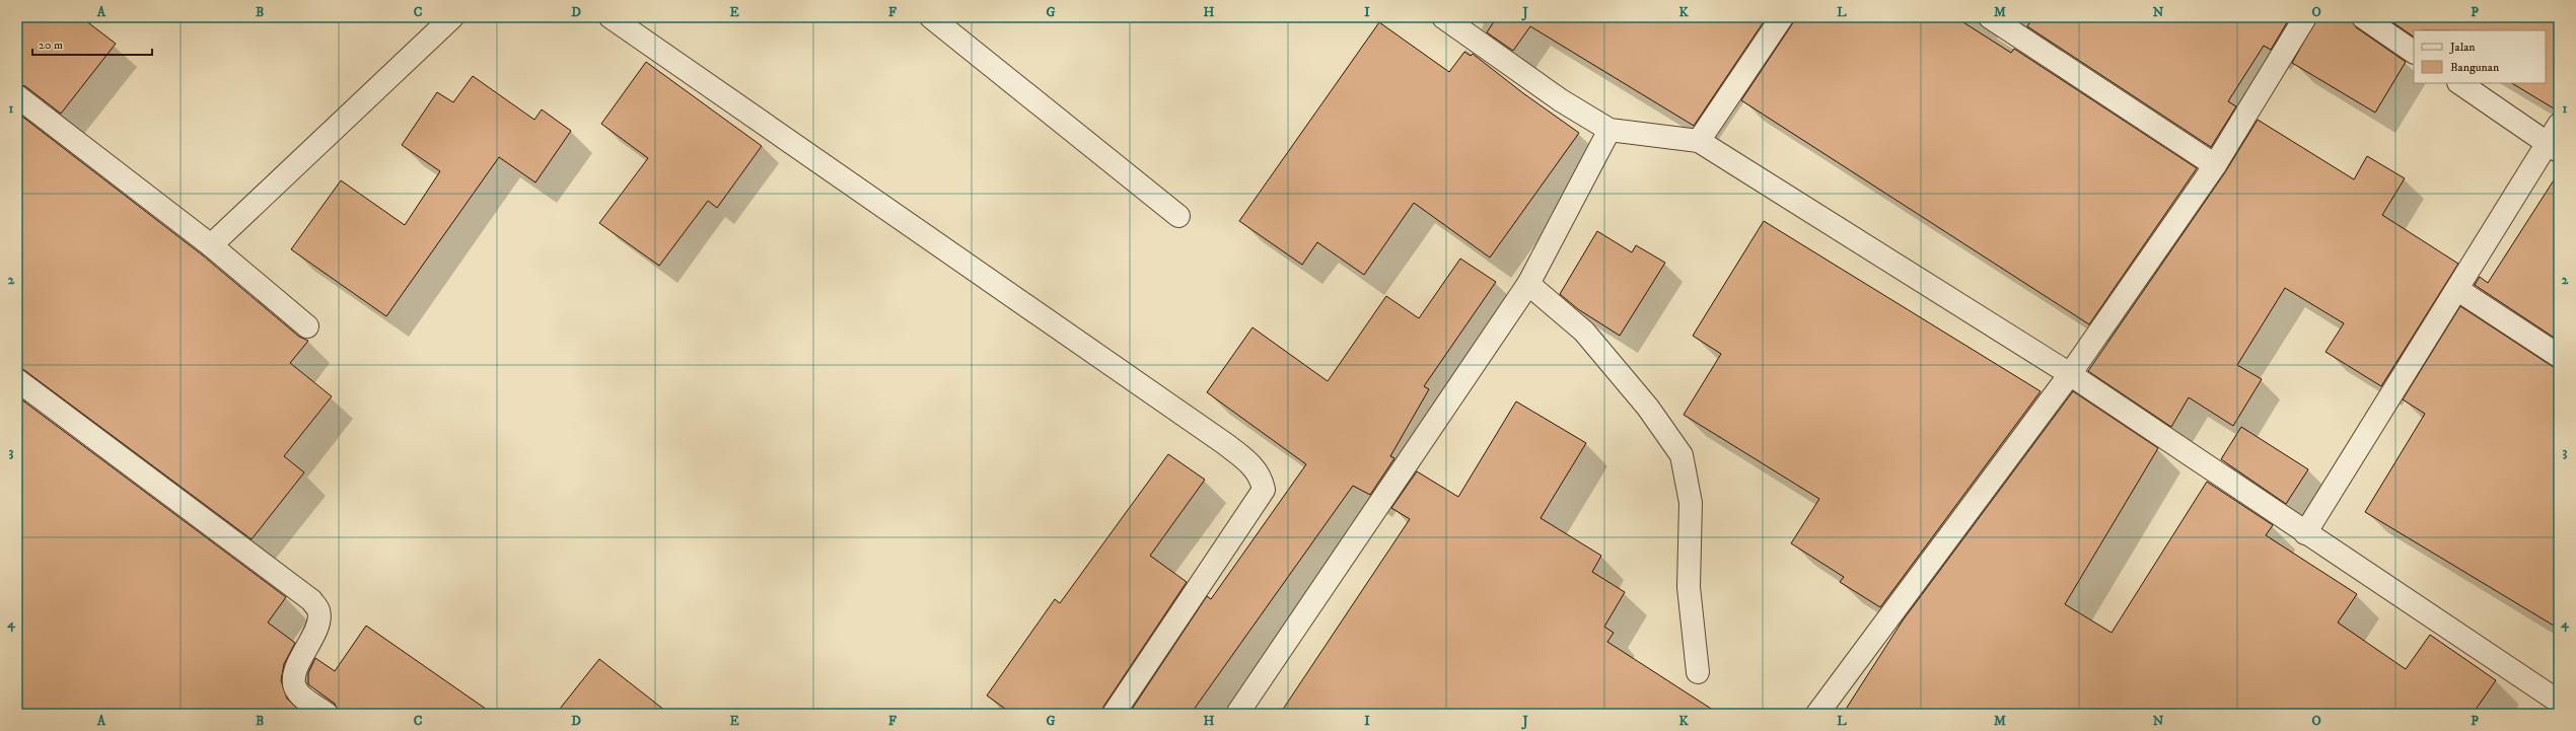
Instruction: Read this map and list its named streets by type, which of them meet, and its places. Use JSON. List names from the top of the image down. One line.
{"legend":["Jalan","Bangunan"],"scale_bar":"20 m","grid":{"columns":["A","B","C","D","E","F","G","H","I","J","K","L","M","N","O","P"],"rows":["1","2","3","4"]}}
